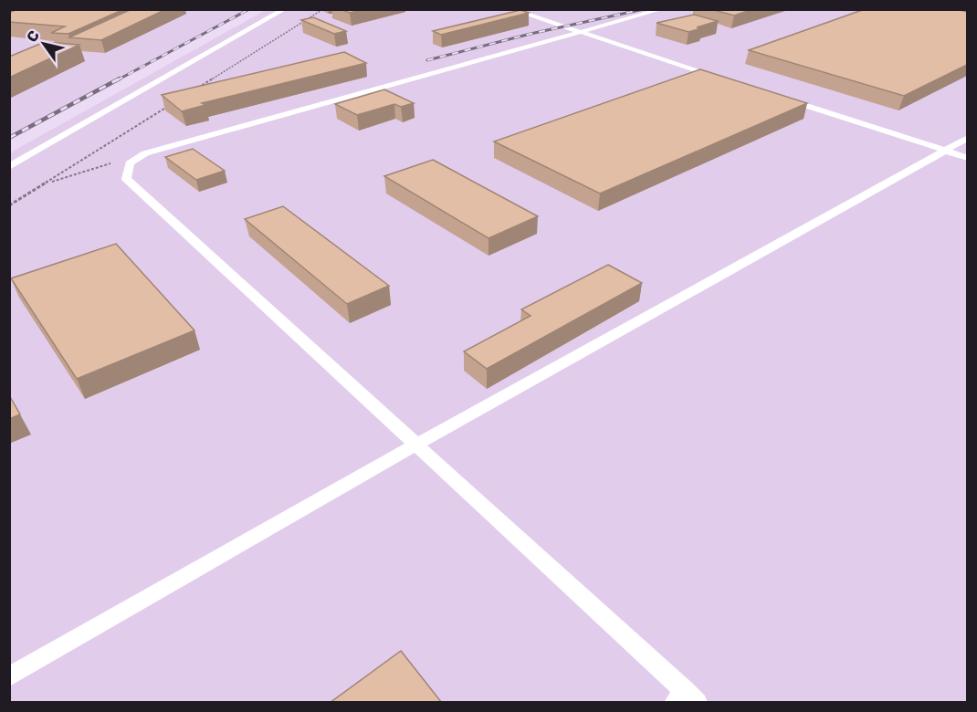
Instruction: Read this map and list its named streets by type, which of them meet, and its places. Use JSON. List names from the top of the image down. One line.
{"north":"top left"}
